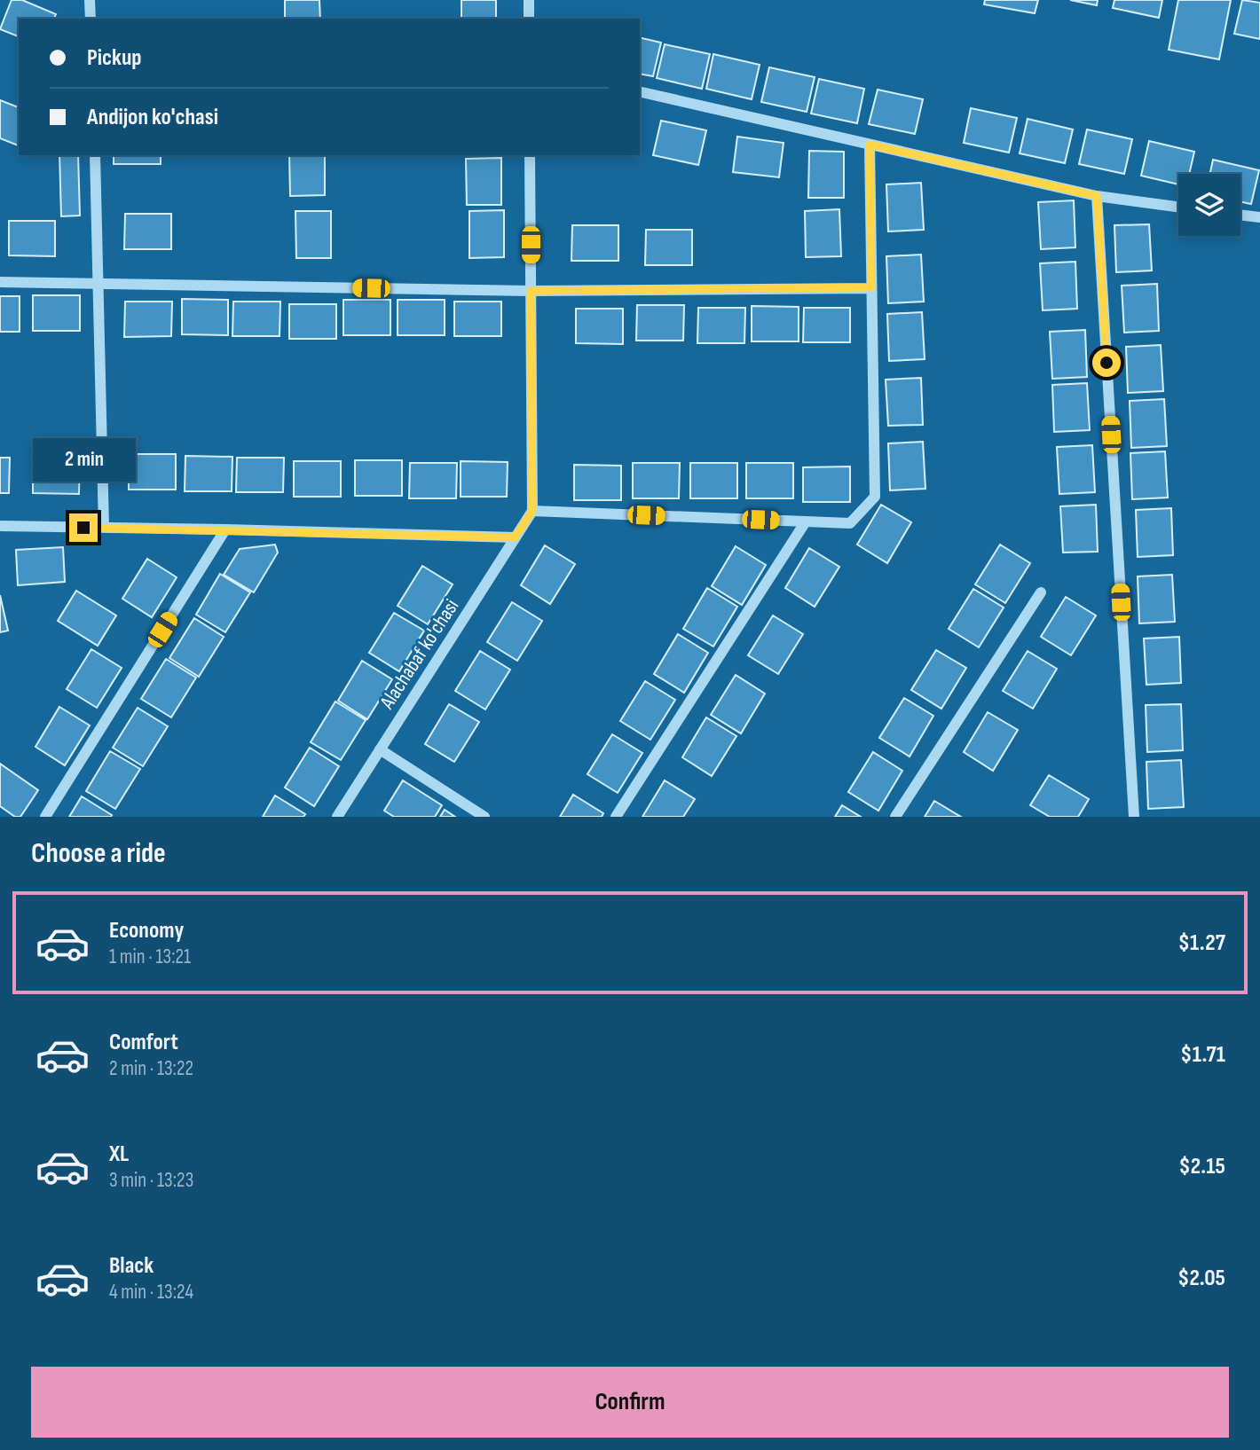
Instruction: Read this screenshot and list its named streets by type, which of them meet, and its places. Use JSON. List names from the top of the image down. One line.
{"streets":{"street":["Alachabaf ko'chasi"]},"page":{"banner":["Pickup","Andijon ko'chasi"],"bubble":"2 min","heading":"Choose a ride","list":[{"name":"Economy","note":"1 min · 13:21","value":"$1.27"},{"name":"Comfort","note":"2 min · 13:22","value":"$1.71"},{"name":"XL","note":"3 min · 13:23","value":"$2.15"},{"name":"Black","note":"4 min · 13:24","value":"$2.05"}],"buttons":"Confirm"}}
